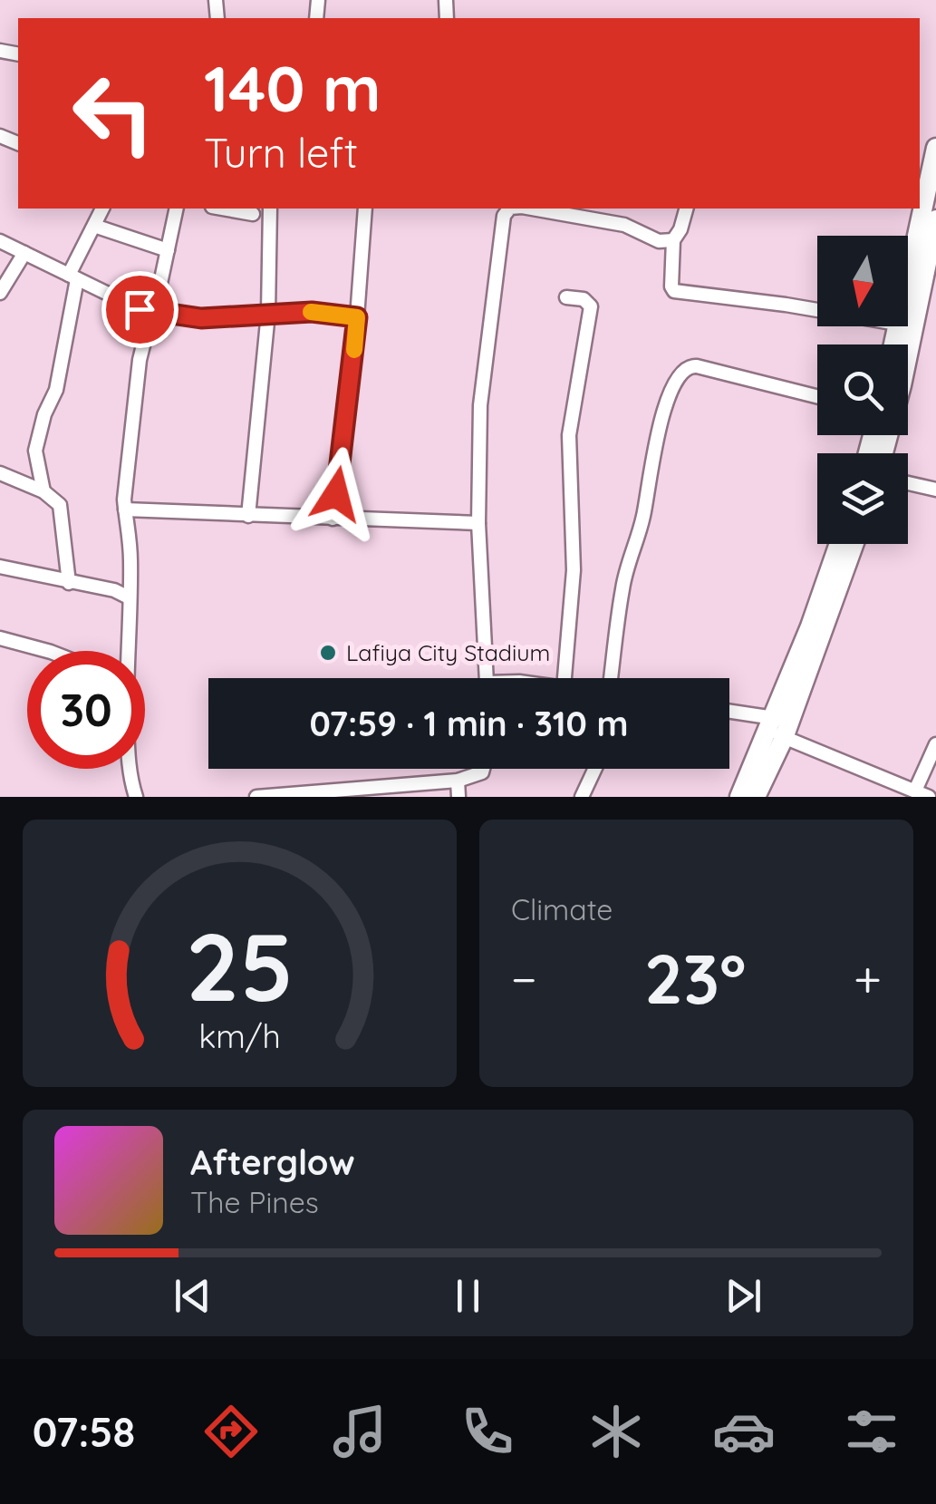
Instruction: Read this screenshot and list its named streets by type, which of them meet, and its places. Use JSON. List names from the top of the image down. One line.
{"places":["Lafiya City Stadium"],"north":"bottom","page":{"turn":["140 m","Turn left"],"limit":"30","trip":"07:59 · 1 min · 310 m","tile":"Climate","heat":["−","23°","+"],"song":["Afterglow","The Pines"],"tabs":"07:58","gauge":["25","km/h"]}}
